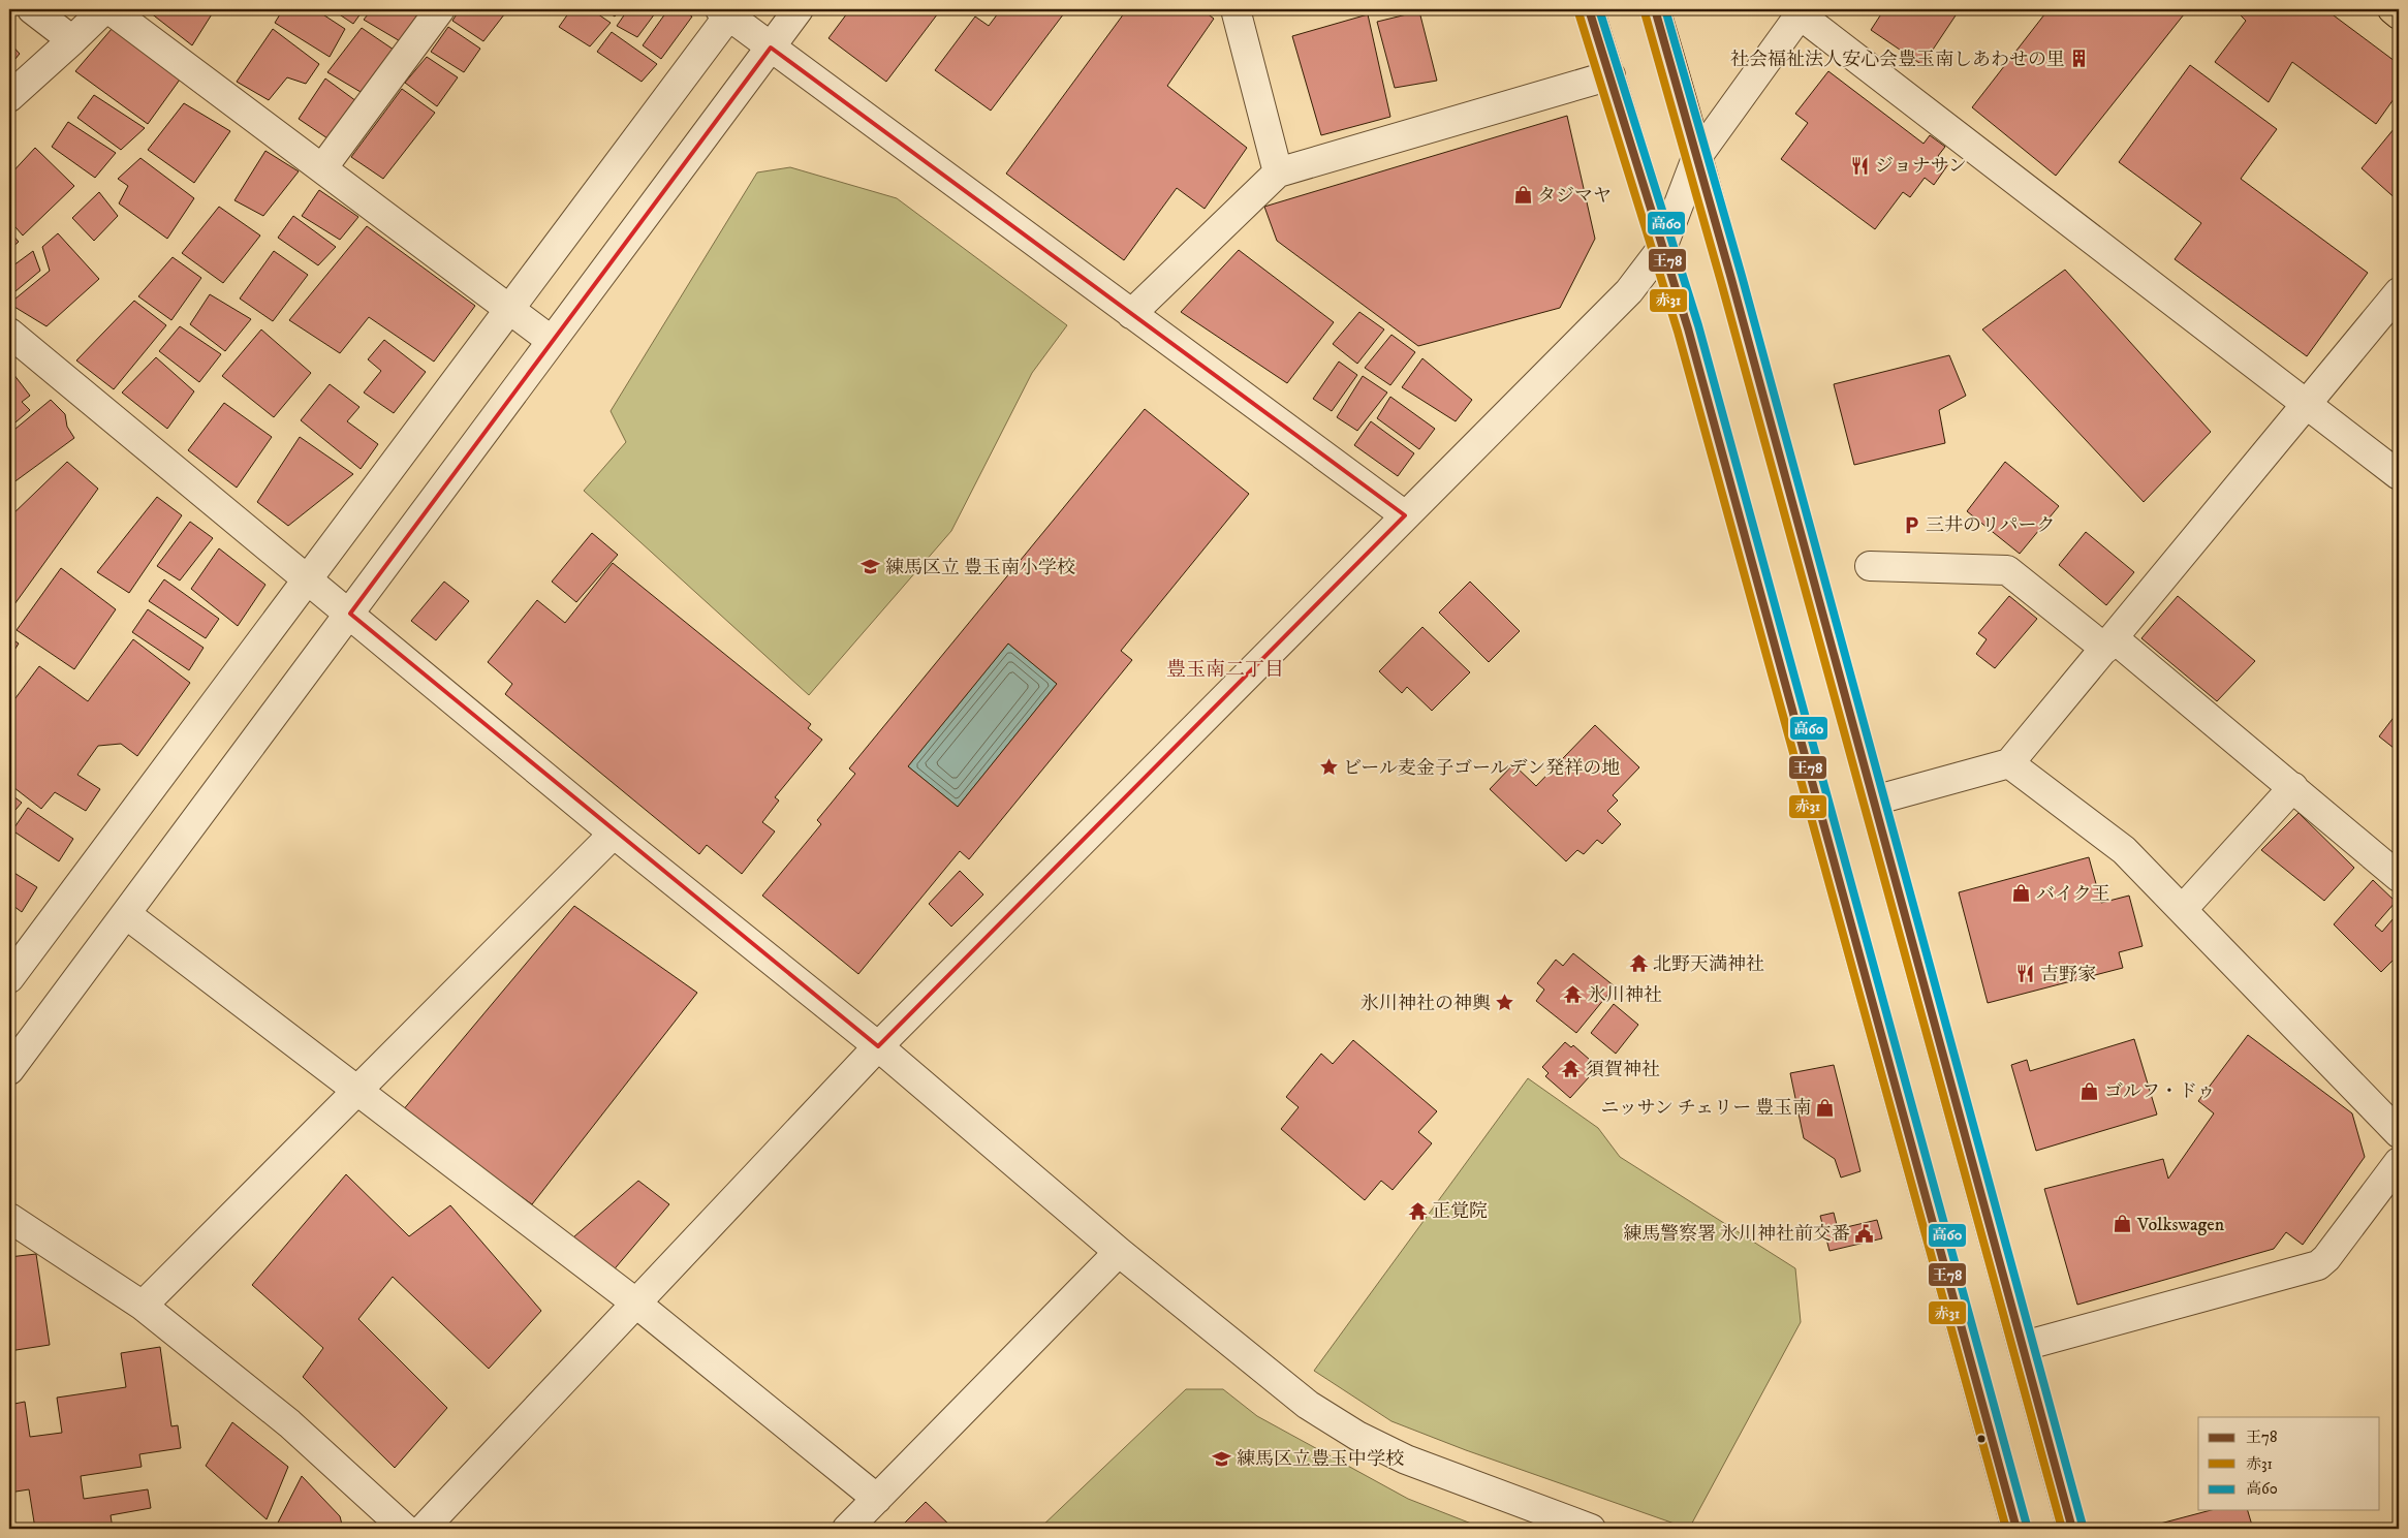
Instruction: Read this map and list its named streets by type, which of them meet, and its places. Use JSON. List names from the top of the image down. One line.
{"districts":["豊玉南二丁目"],"places":{"building":["社会福祉法人安心会豊玉南しあわせの里"],"restaurant":["ジョナサン","吉野家"],"shop":["タジマヤ","バイク王","ゴルフ・ドゥ","ニッサン チェリー 豊玉南","Volkswagen"],"parking":["三井のリパーク"],"school or university":["練馬区立 豊玉南小学校","練馬区立豊玉中学校"],"place":["ビール麦金子ゴールデン発祥の地","氷川神社の神輿"],"temple":["北野天満神社","氷川神社","須賀神社","正覚院"],"public building":["練馬警察署 氷川神社前交番"]},"lines":["transit line 王78","transit line 高60","transit line 赤31"],"legend":["王78","赤31","高60"]}
